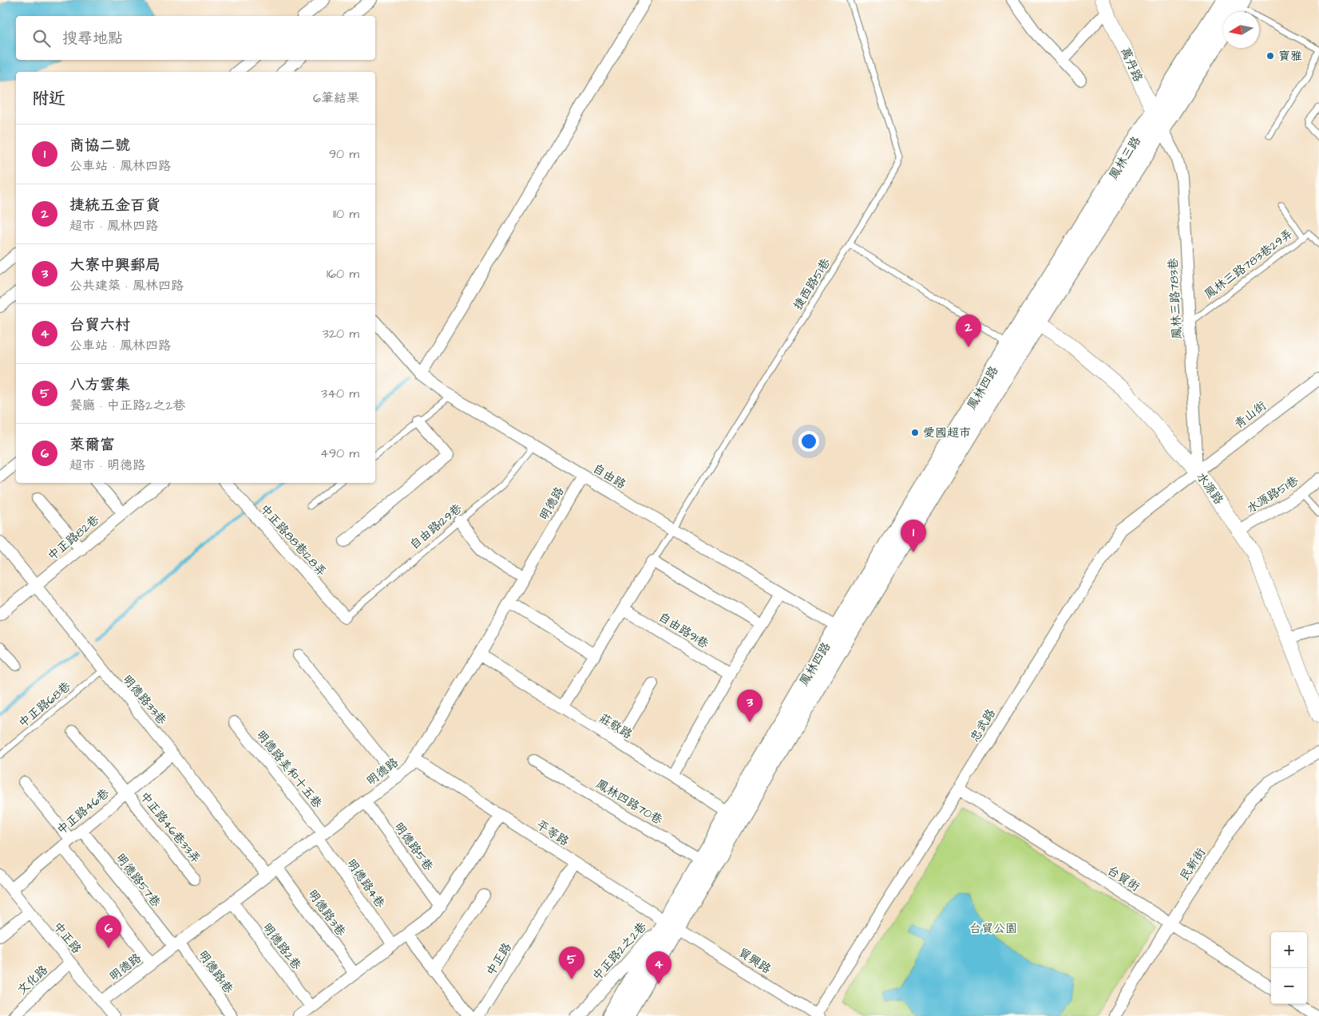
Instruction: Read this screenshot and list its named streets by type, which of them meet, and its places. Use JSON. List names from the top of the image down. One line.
{"streets":{"main road":["鳳林三路","鳳林四路"],"street":["萬丹路","鳳林三路783巷","青山街","自由路","水源路","水源路51巷","明德路","中正路82巷","中正路88巷128弄","自由路91巷","明德路33巷","忠武路","莊敬路","明德路美和十五巷","鳳林四路70巷","中正路46巷","中正路46巷33弄","平等路","明德路5巷","民新街","台貿街","明德路57巷","明德路4巷","明德路3巷","中正路","明德路2巷","中正路2之2巷","貿興路","明德路1巷","文化路"],"lane":["鳳林三路783巷29弄","捷西路51巷","自由路129巷","中正路68巷"]},"crossings":[["萬丹路","鳳林三路"],["萬丹路","鳳林三路783巷"],["鳳林三路","鳳林三路783巷"],["鳳林三路","鳳林四路"],["鳳林三路","水源路"],["鳳林三路783巷29弄","鳳林三路783巷"],["捷西路51巷","自由路"],["鳳林三路783巷","青山街"],["鳳林三路783巷","水源路"],["鳳林三路783巷","忠武路"],["鳳林四路","自由路"],["鳳林四路","水源路"],["鳳林四路","莊敬路"],["鳳林四路","鳳林四路70巷"],["鳳林四路","平等路"],["鳳林四路","中正路2之2巷"],["鳳林四路","貿興路"],["青山街","水源路"],["青山街","忠武路"],["自由路","明德路"],["自由路","自由路129巷"],["水源路","水源路51巷"],["水源路","忠武路"],["明德路","明德路33巷"],["明德路","莊敬路"],["明德路","明德路美和十五巷"],["明德路","平等路"],["明德路","明德路5巷"],["明德路","明德路57巷"],["明德路","明德路4巷"],["明德路","明德路3巷"],["明德路","中正路"],["明德路","明德路2巷"],["明德路","明德路1巷"],["自由路129巷","中正路88巷128弄"],["中正路82巷","明德路33巷"],["明德路33巷","中正路68巷"],["明德路33巷","中正路46巷"],["忠武路","台貿街"],["忠武路","貿興路"],["明德路美和十五巷","明德路4巷"],["中正路46巷","中正路46巷33弄"],["中正路46巷","明德路57巷"],["中正路46巷","中正路"],["平等路","中正路"],["平等路","中正路2之2巷"],["平等路","貿興路"],["民新街","台貿街"],["明德路57巷","明德路1巷"],["中正路","文化路"],["中正路2之2巷","貿興路"]],"parks":["台貿公園"],"places":["寶雅","愛國超市"],"north":"left","page":{"search":"搜尋地點","heading":["附近","6筆結果"],"list":[{"mark":"1","name":"商協二號","note":"公車站 · 鳳林四路","value":"90 m"},{"mark":"2","name":"捷統五金百貨","note":"超市 · 鳳林四路","value":"110 m"},{"mark":"3","name":"大寮中興郵局","note":"公共建築 · 鳳林四路","value":"160 m"},{"mark":"4","name":"台貿六村","note":"公車站 · 鳳林四路","value":"320 m"},{"mark":"5","name":"八方雲集","note":"餐廳 · 中正路2之2巷","value":"340 m"},{"mark":"6","name":"萊爾富","note":"超市 · 明德路","value":"490 m"}],"pins":["2","1","3","6","5","4"],"map_buttons":["+","−"]}}
